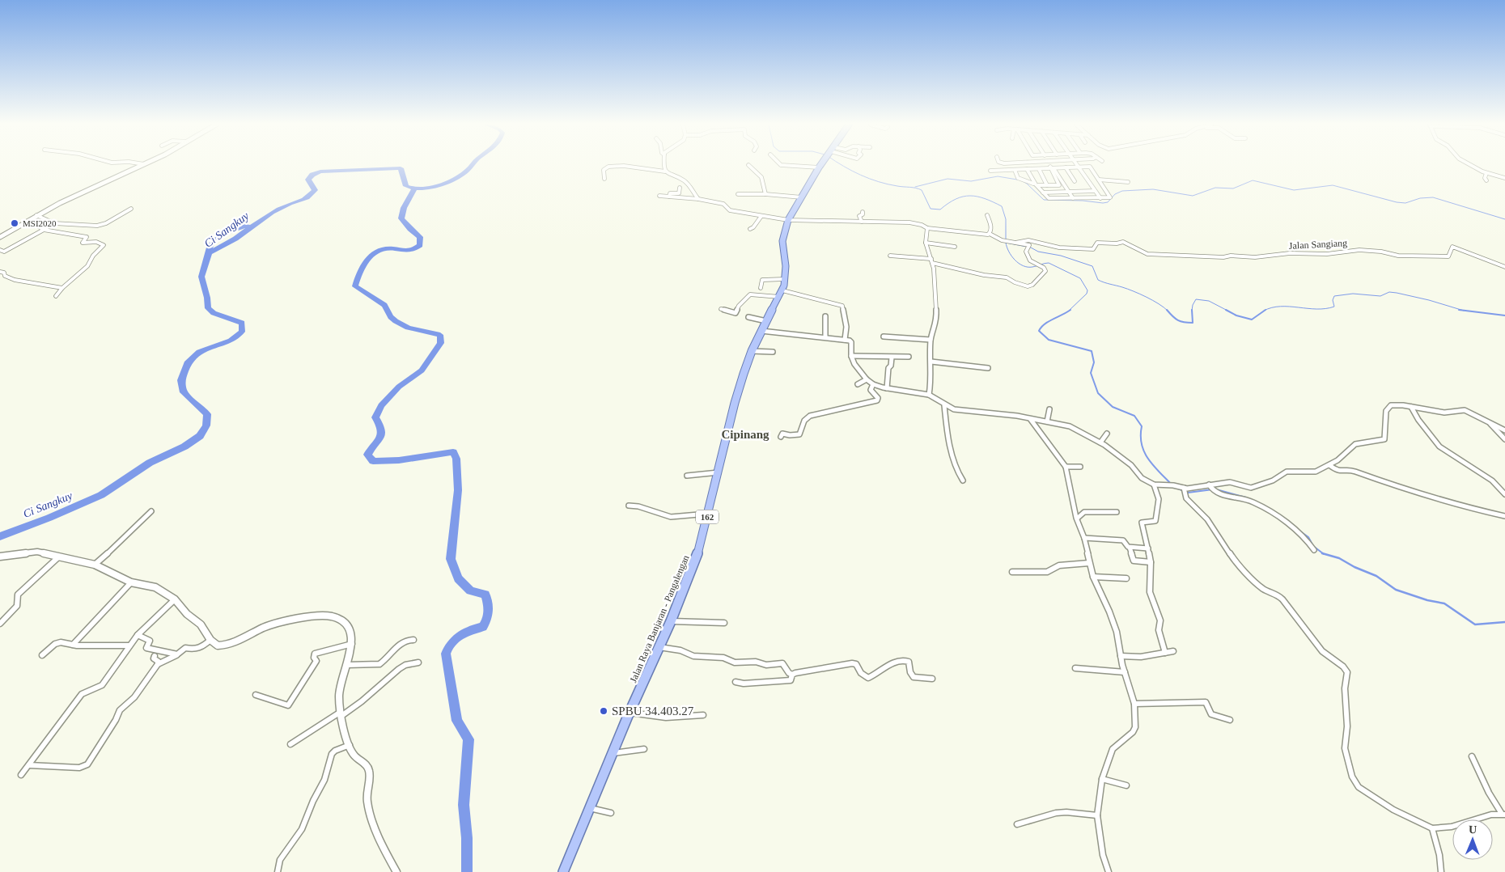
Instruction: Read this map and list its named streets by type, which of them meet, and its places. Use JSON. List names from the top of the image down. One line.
{"streets":{"main road":["162","Jalan Raya Banjaran - Pangalengan"],"street":["Jalan Sangiang"]},"districts":["Cipinang"],"water":["Ci Sangkuy"],"places":["MSI2020","SPBU 34.403.27"],"north":"top"}
